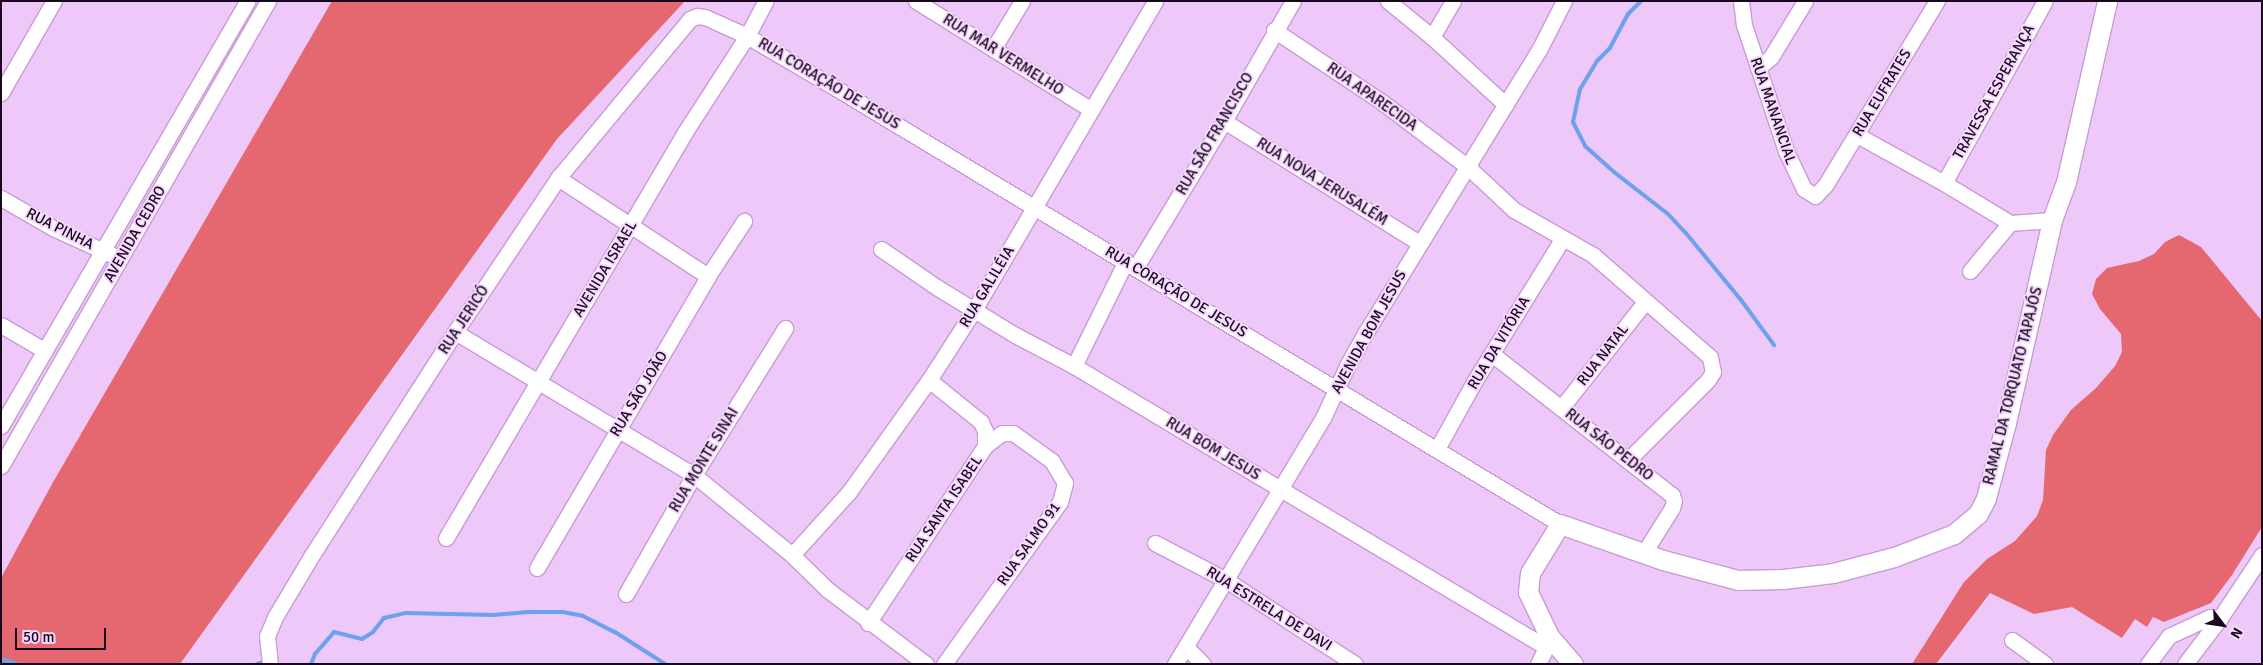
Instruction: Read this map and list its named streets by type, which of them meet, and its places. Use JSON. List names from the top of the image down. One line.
{"streets":{"street":["RUA MAR VERMELHO","RUA CORAÇÃO DE JESUS","TRAVESSA ESPERANÇA","RUA EUFRATES","RUA APARECIDA","RUA MANANCIAL","RUA SÃO FRANCISCO","RUA NOVA JERUSALÉM","RUA PINHA","AVENIDA CEDRO","AVENIDA ISRAEL","RUA GALILÉIA","RUA JERICÓ","AVENIDA BOM JESUS","RUA DA VITÓRIA","RUA NATAL","RAMAL DA TORQUATO TAPAJÓS","RUA SÃO JOÃO","RUA SÃO PEDRO","RUA BOM JESUS","RUA MONTE SINAI","RUA SANTA ISABEL","RUA SALMO 91","RUA ESTRELA DE DAVI"]},"crossings":[["RUA MAR VERMELHO","RUA GALILÉIA"],["RUA CORAÇÃO DE JESUS","RUA SÃO FRANCISCO"],["RUA CORAÇÃO DE JESUS","AVENIDA ISRAEL"],["RUA CORAÇÃO DE JESUS","RUA GALILÉIA"],["RUA CORAÇÃO DE JESUS","RUA JERICÓ"],["RUA CORAÇÃO DE JESUS","AVENIDA BOM JESUS"],["RUA CORAÇÃO DE JESUS","RUA DA VITÓRIA"],["RUA CORAÇÃO DE JESUS","RAMAL DA TORQUATO TAPAJÓS"],["RUA CORAÇÃO DE JESUS","RUA SÃO PEDRO"],["RUA EUFRATES","RUA MANANCIAL"],["RUA APARECIDA","RUA SÃO FRANCISCO"],["RUA APARECIDA","AVENIDA BOM JESUS"],["RUA APARECIDA","RUA DA VITÓRIA"],["RUA APARECIDA","RUA NATAL"],["RUA APARECIDA","RUA SÃO PEDRO"],["RUA SÃO FRANCISCO","RUA NOVA JERUSALÉM"],["RUA SÃO FRANCISCO","RUA BOM JESUS"],["RUA NOVA JERUSALÉM","AVENIDA BOM JESUS"],["RUA PINHA","AVENIDA CEDRO"],["RUA GALILÉIA","RUA BOM JESUS"],["RUA GALILÉIA","RUA SANTA ISABEL"],["AVENIDA BOM JESUS","RUA BOM JESUS"],["AVENIDA BOM JESUS","RUA ESTRELA DE DAVI"],["RUA DA VITÓRIA","RUA SÃO PEDRO"],["RUA NATAL","RUA SÃO PEDRO"],["RAMAL DA TORQUATO TAPAJÓS","RUA SÃO PEDRO"],["RUA SANTA ISABEL","RUA SALMO 91"]],"scale_bar":"50 m","north":"bottom right"}
